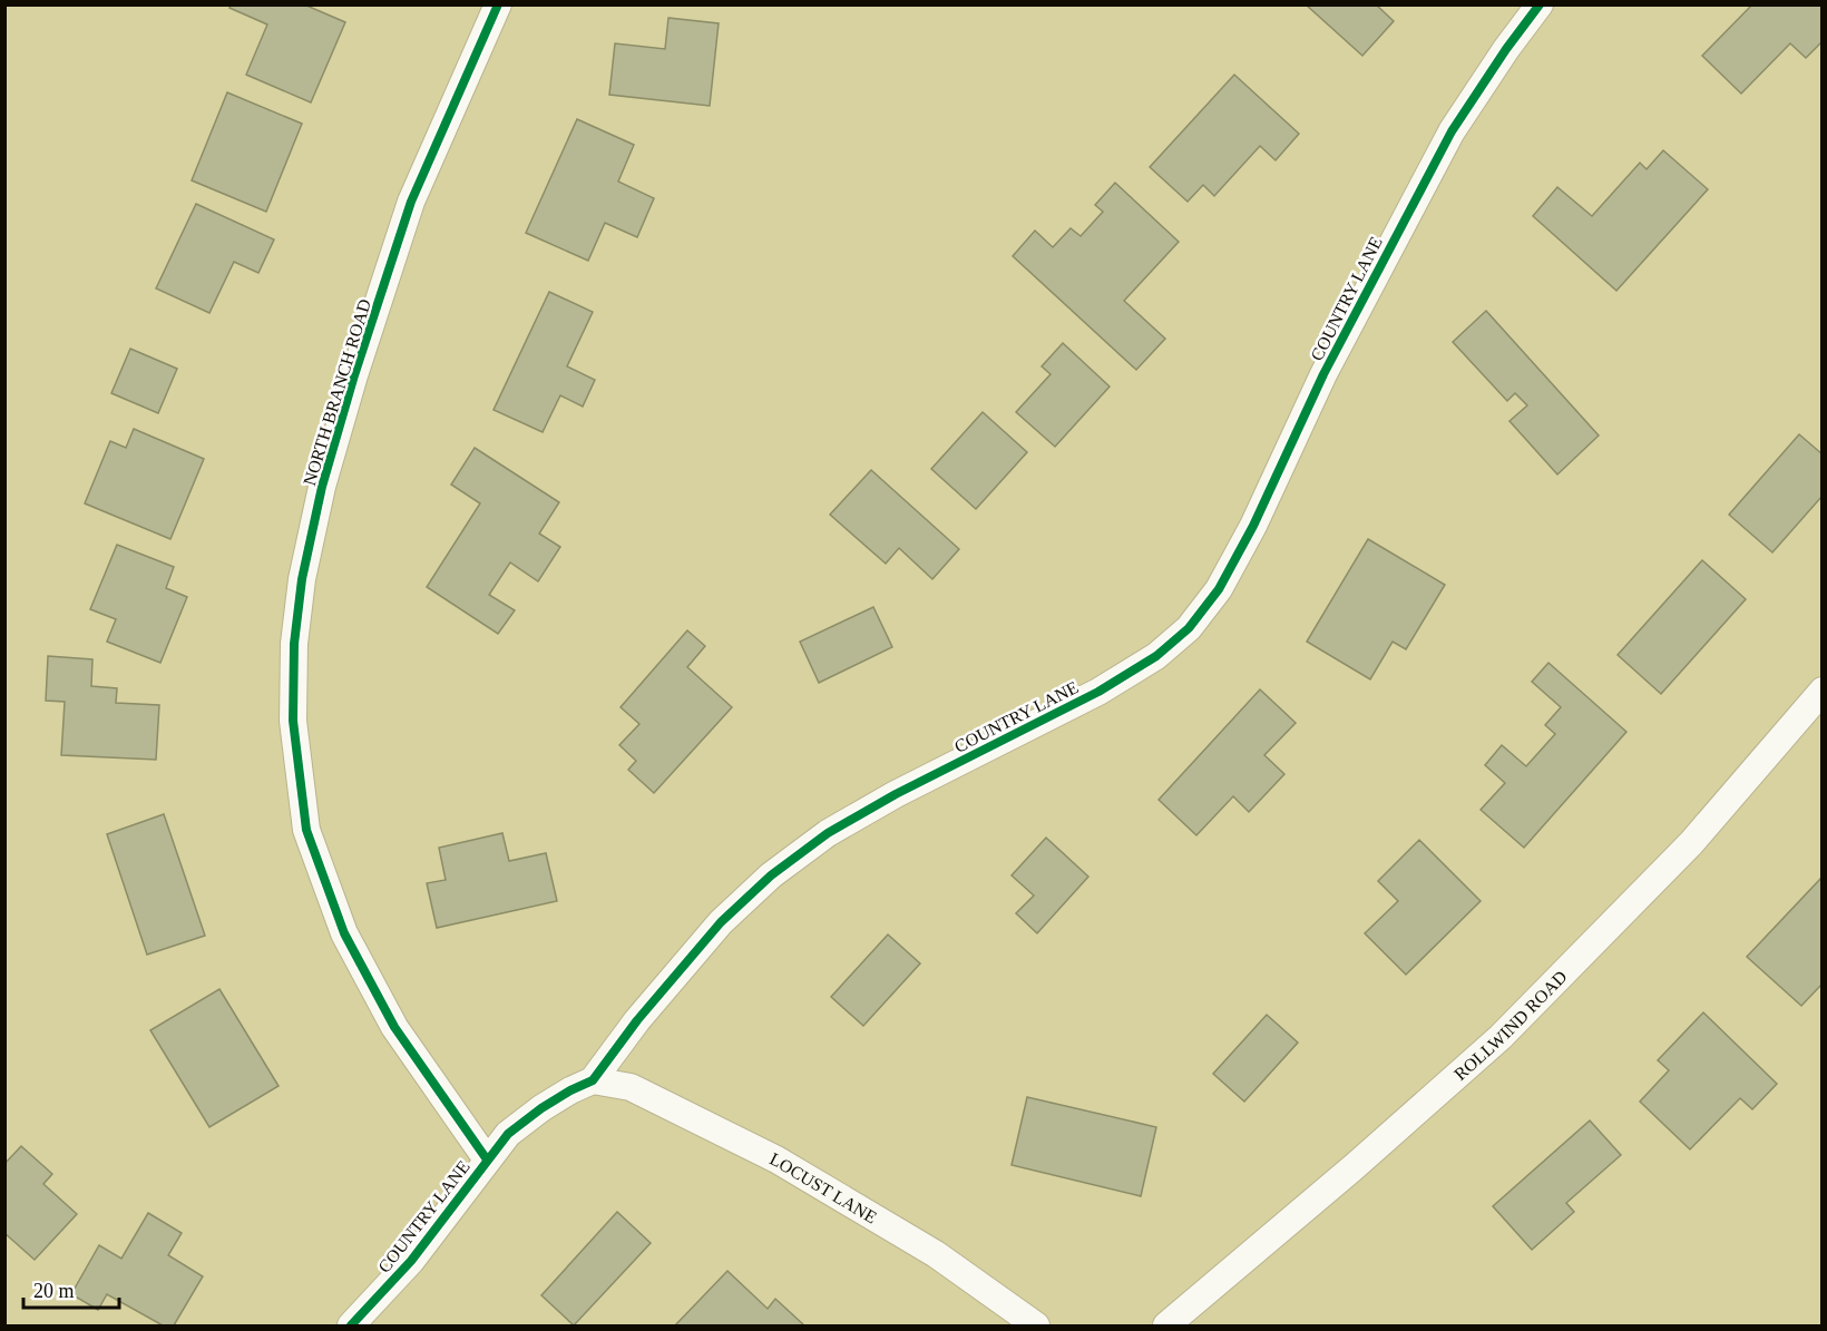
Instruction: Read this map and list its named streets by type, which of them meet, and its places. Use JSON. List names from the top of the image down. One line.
{"streets":{"street":["COUNTRY LANE","NORTH BRANCH ROAD","ROLLWIND ROAD","LOCUST LANE"]},"crossings":[["COUNTRY LANE","NORTH BRANCH ROAD"],["COUNTRY LANE","LOCUST LANE"]],"scale_bar":"20 m"}
